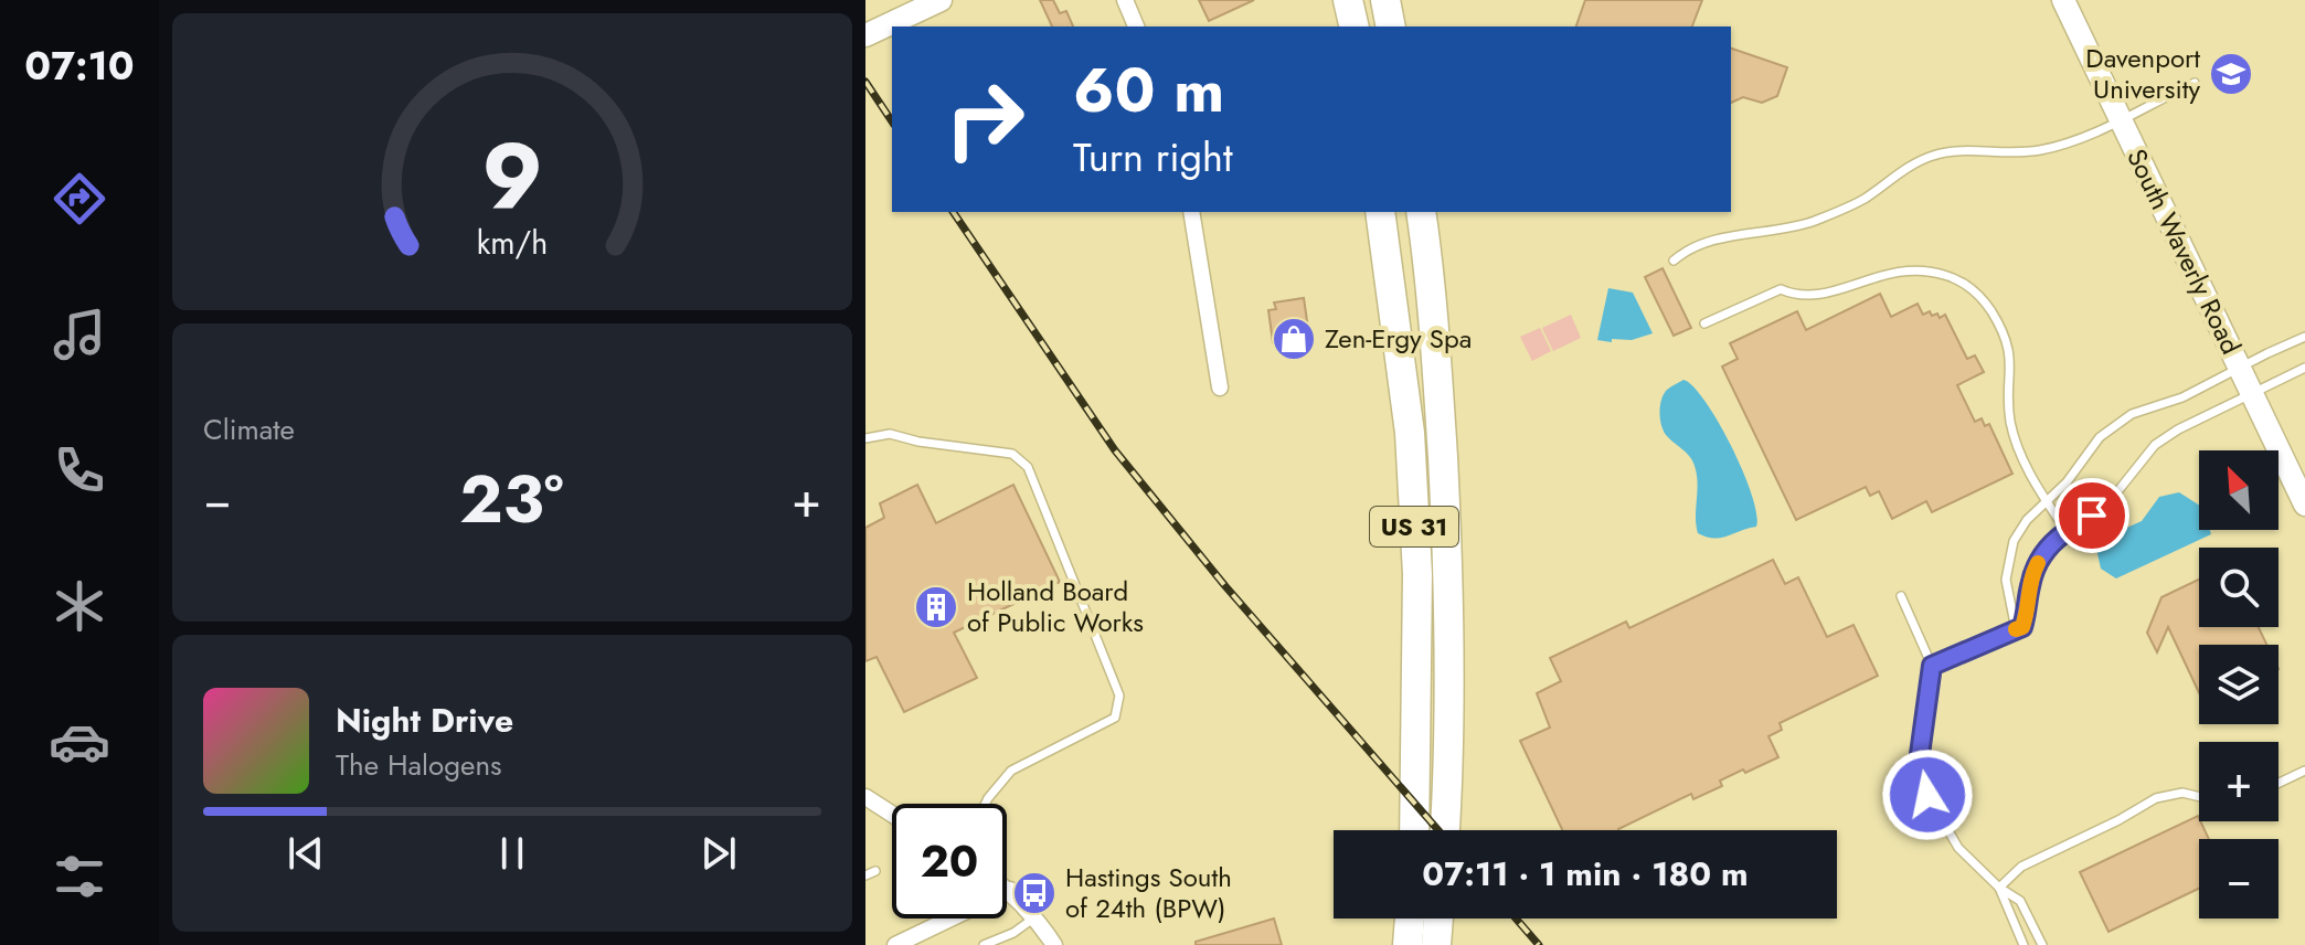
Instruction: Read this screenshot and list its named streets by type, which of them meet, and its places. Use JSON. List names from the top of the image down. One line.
{"streets":{"highway":["US 31"],"main road":["South Waverly Road"]},"places":{"school or university":["Davenport University"],"shop":["Zen-Ergy Spa"],"building":["Holland Board of Public Works"],"bus stop":["Hastings South of 24th (BPW)"]},"north":"top left","page":{"tabs":"07:10","turn":["60 m","Turn right"],"tile":"Climate","map_buttons":["+","−"],"heat":["−","23°","+"],"song":["Night Drive","The Halogens"],"limit":"20","trip":"07:11 · 1 min · 180 m","gauge":["9","km/h"]}}
